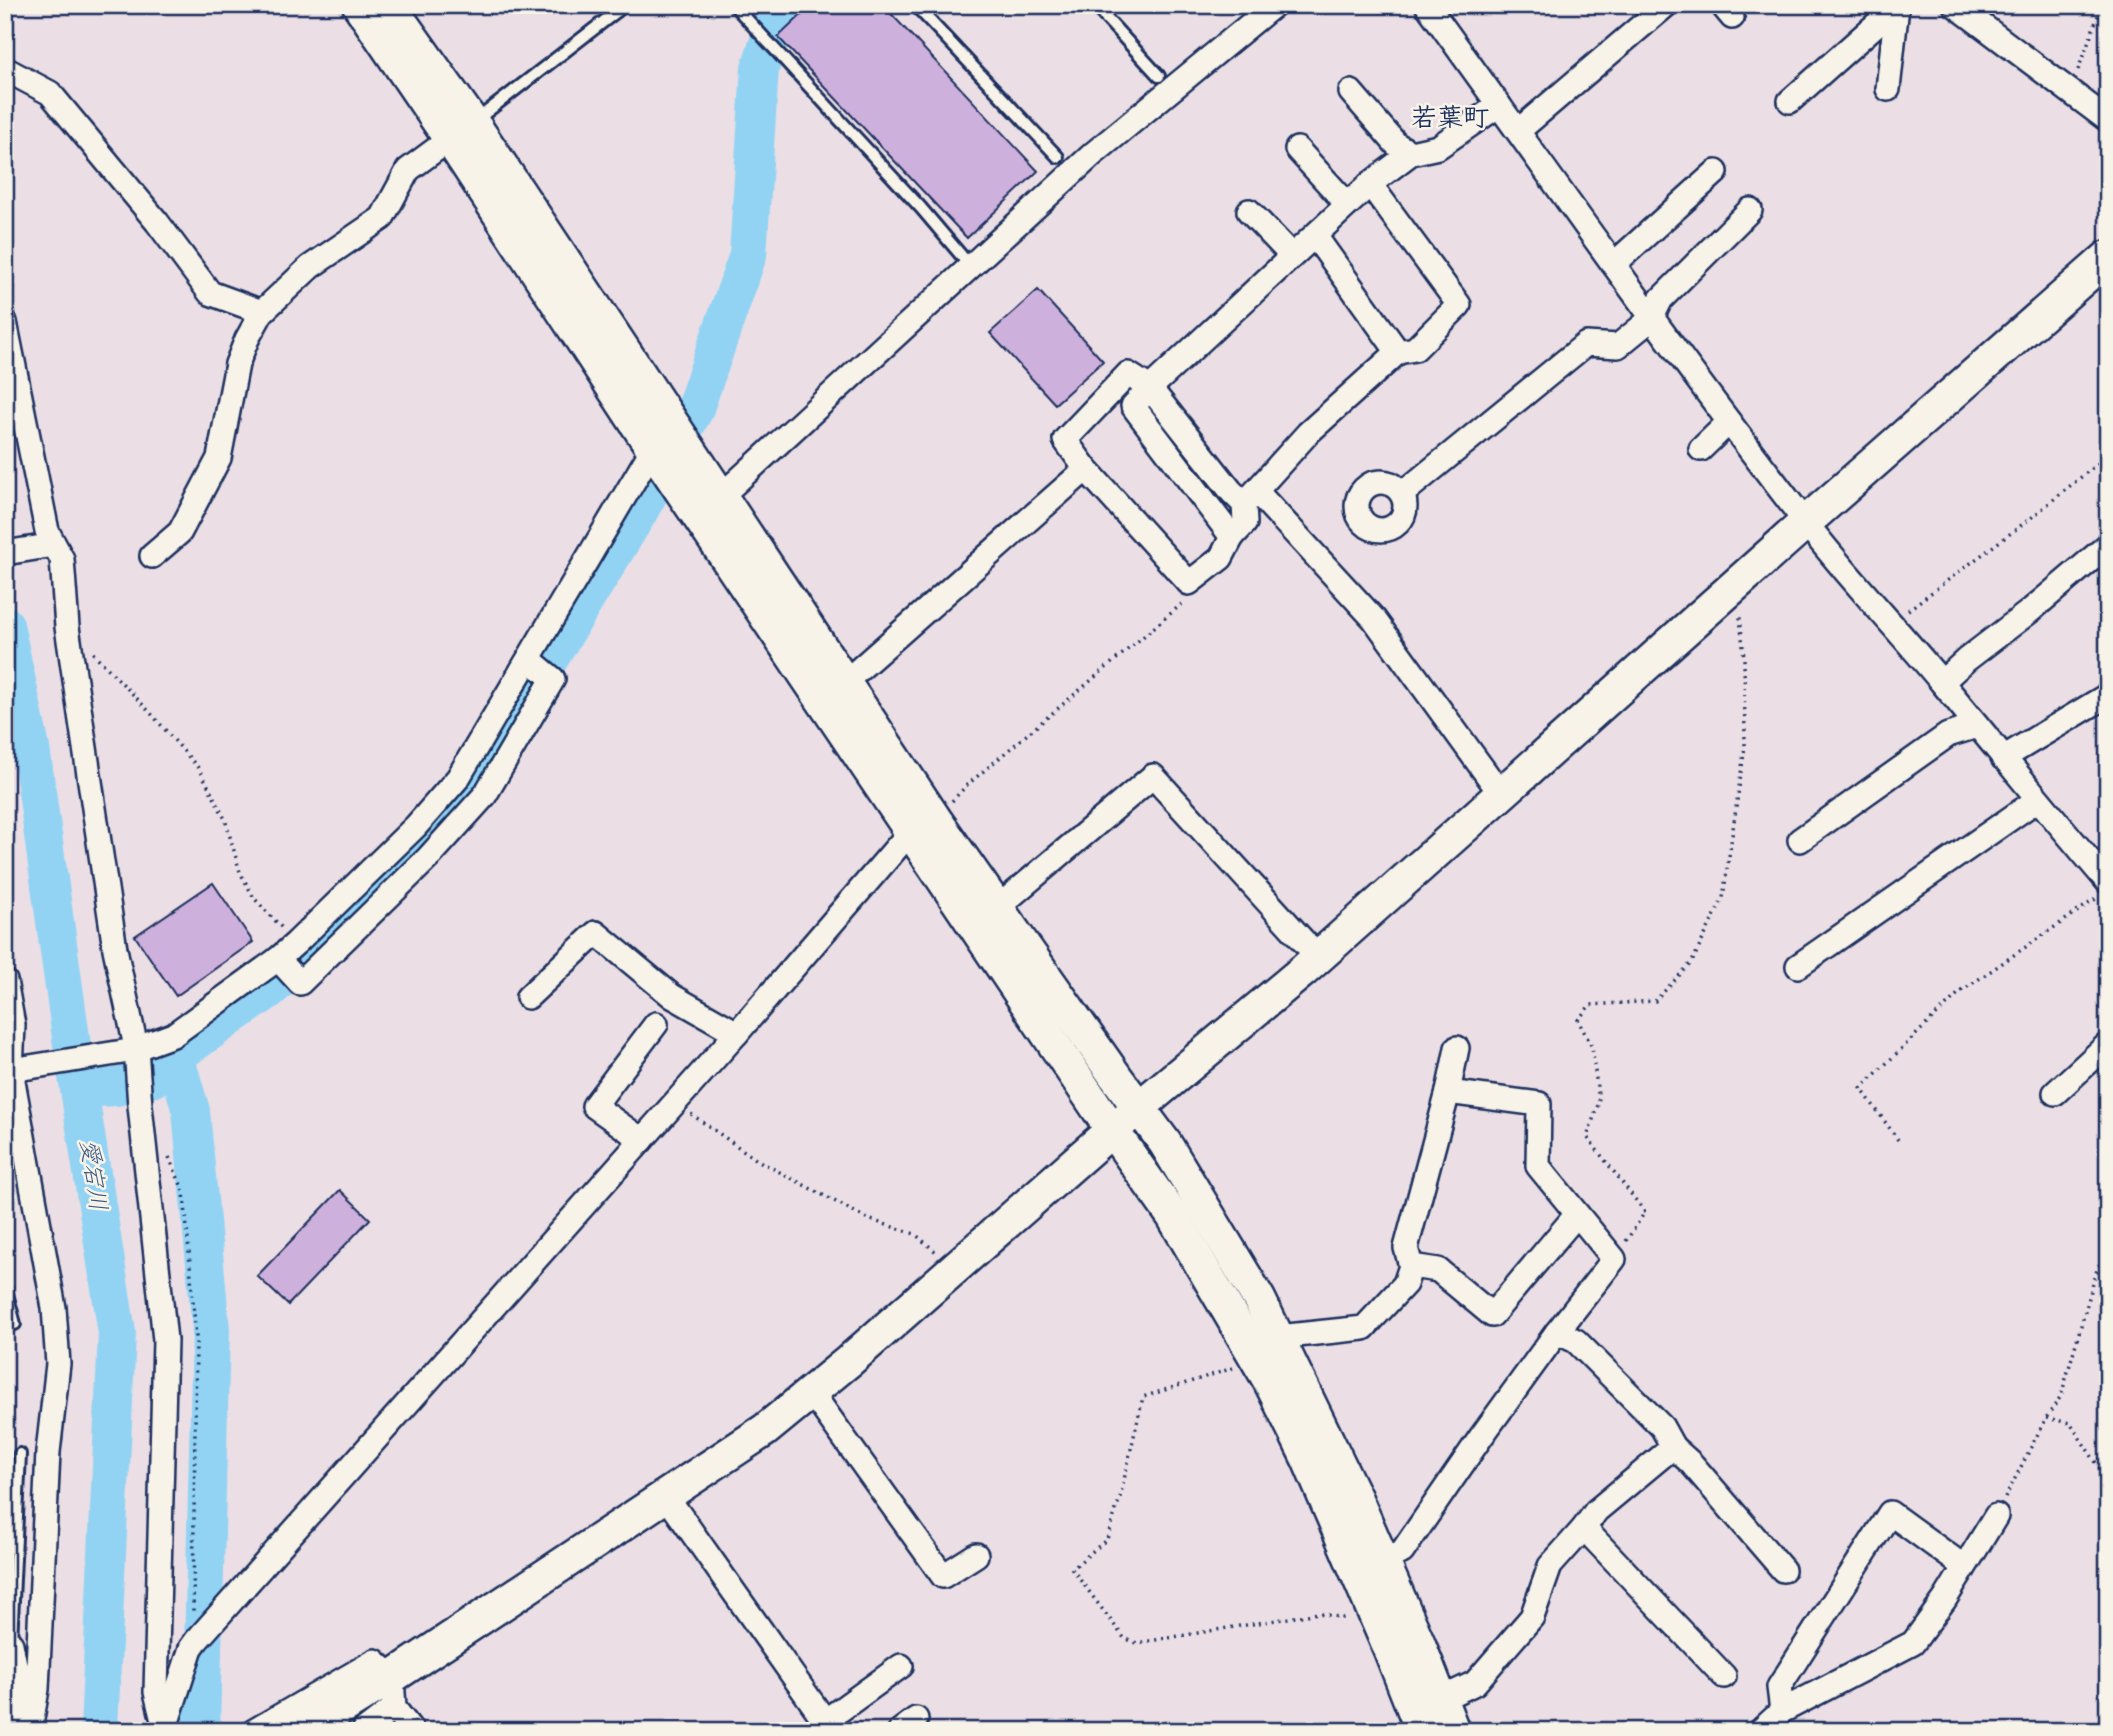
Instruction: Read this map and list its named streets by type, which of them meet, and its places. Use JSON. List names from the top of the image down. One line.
{"districts":["若葉町"],"water":["愛宕川"]}
